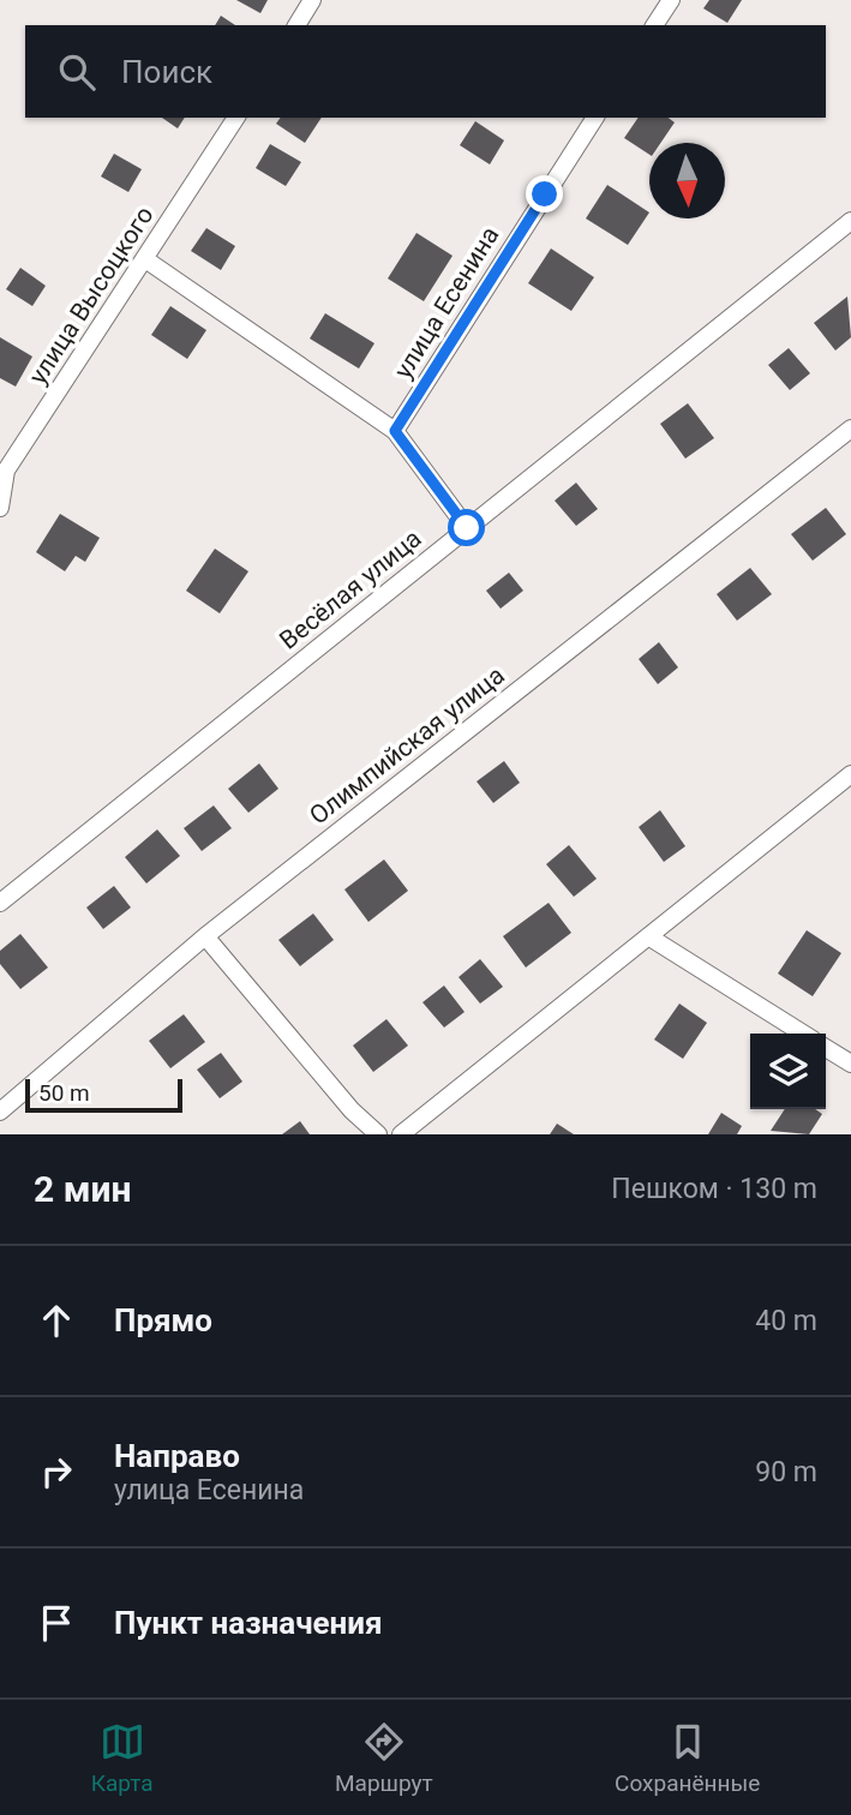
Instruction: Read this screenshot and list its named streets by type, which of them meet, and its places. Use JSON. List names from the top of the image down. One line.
{"streets":{"street":["улица Высоцкого","улица Есенина","Весёлая улица","Олимпийская улица"]},"scale_bar":"50 m","north":"bottom","page":{"search":"Поиск","scale":"50 m","heading":["2 мин","Пешком · 130 m"],"list":[["Прямо","40 m"],["Направо","улица Есенина","90 m"],"Пункт назначения"],"nav":["Карта","Маршрут","Сохранённые"]}}
